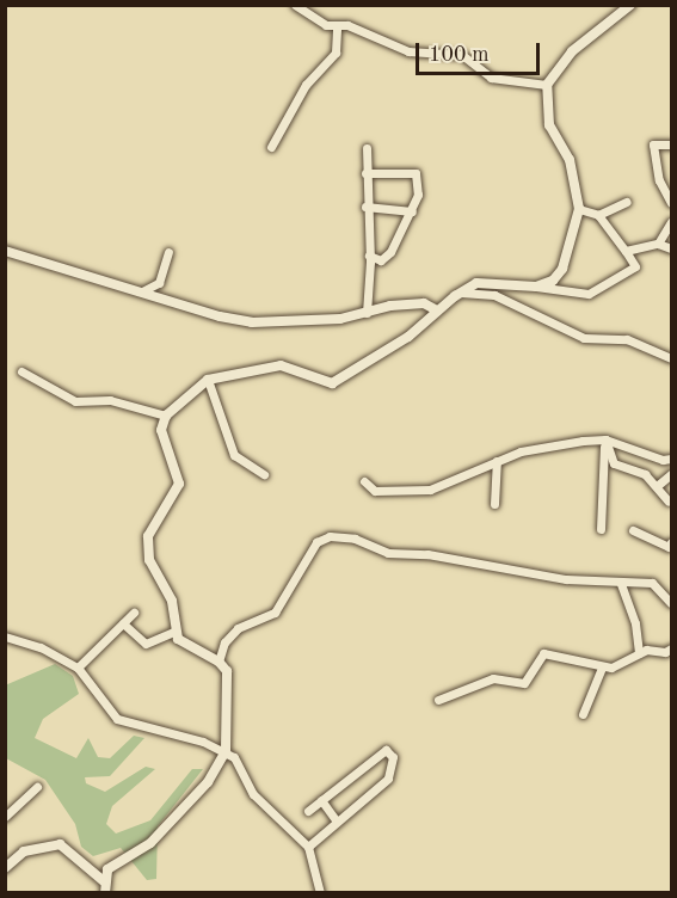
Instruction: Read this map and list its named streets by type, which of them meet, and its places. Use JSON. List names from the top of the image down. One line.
{"scale_bar":"100 m"}
